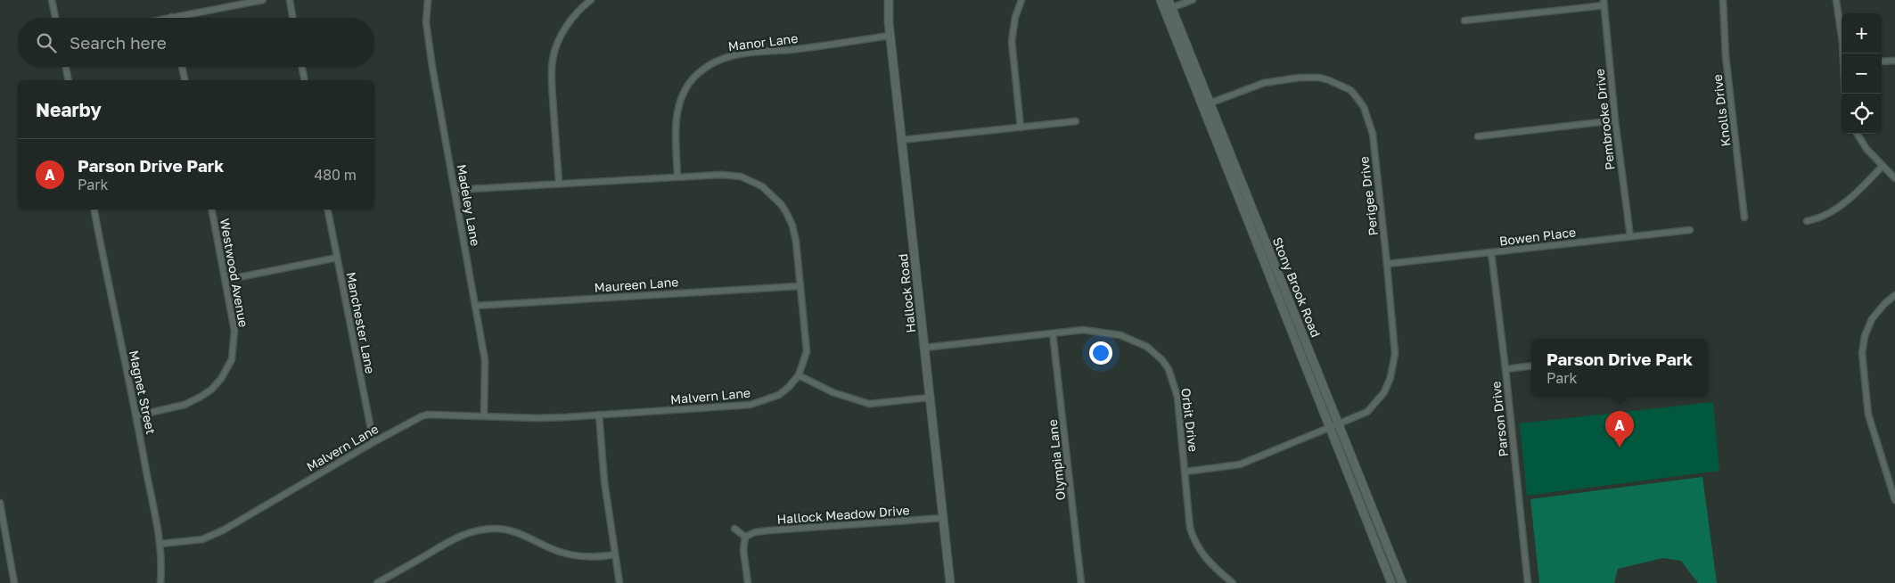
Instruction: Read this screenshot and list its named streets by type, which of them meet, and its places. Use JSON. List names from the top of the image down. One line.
{"streets":{"main road":["Stony Brook Road","Hallock Road"],"street":["Manor Lane","Knolls Drive","Pembrooke Drive","Perigee Drive","Madeley Lane","Bowen Place","Westwood Avenue","Maureen Lane","Manchester Lane","Magnet Street","Malvern Lane","Parson Drive","Orbit Drive","Olympia Lane","Hallock Meadow Drive"]},"crossings":[["Manor Lane","Hallock Road"],["Manor Lane","Malvern Lane"],["Pembrooke Drive","Bowen Place"],["Perigee Drive","Bowen Place"],["Perigee Drive","Stony Brook Road"],["Perigee Drive","Orbit Drive"],["Madeley Lane","Maureen Lane"],["Madeley Lane","Malvern Lane"],["Bowen Place","Parson Drive"],["Westwood Avenue","Magnet Street"],["Maureen Lane","Malvern Lane"],["Hallock Road","Orbit Drive"],["Hallock Road","Hallock Meadow Drive"],["Manchester Lane","Malvern Lane"],["Magnet Street","Malvern Lane"],["Orbit Drive","Olympia Lane"]],"page":{"map_buttons":["+","−"],"search":"Search here","heading":"Nearby","list":[{"mark":"A","name":"Parson Drive Park","note":"Park","value":"480 m"}],"popup":["Parson Drive Park","Park"],"pins":"A"}}
